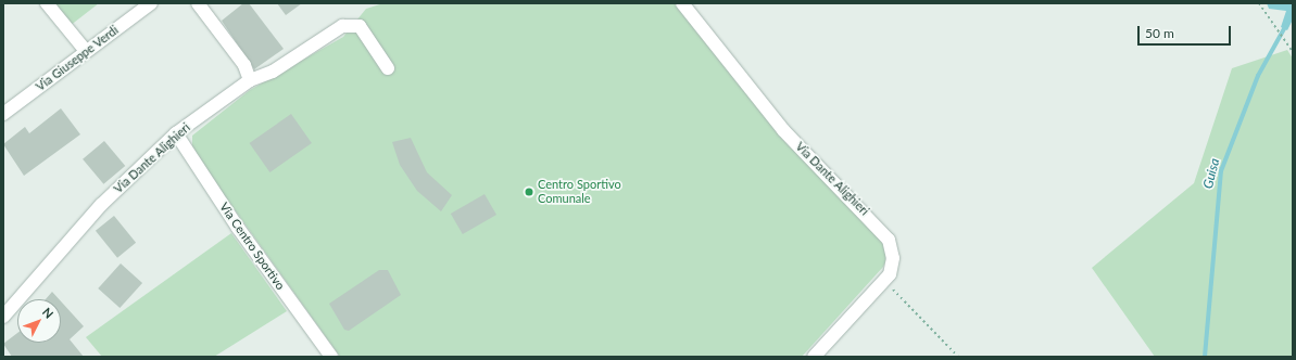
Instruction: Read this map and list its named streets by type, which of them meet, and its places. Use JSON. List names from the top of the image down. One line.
{"streets":{"street":["Via Giuseppe Verdi","Via Dante Alighieri","Via Centro Sportivo"]},"crossings":[["Via Dante Alighieri","Via Centro Sportivo"]],"water":["Guisa"],"places":["Centro Sportivo Comunale"],"scale_bar":"50 m","north":"top right"}
